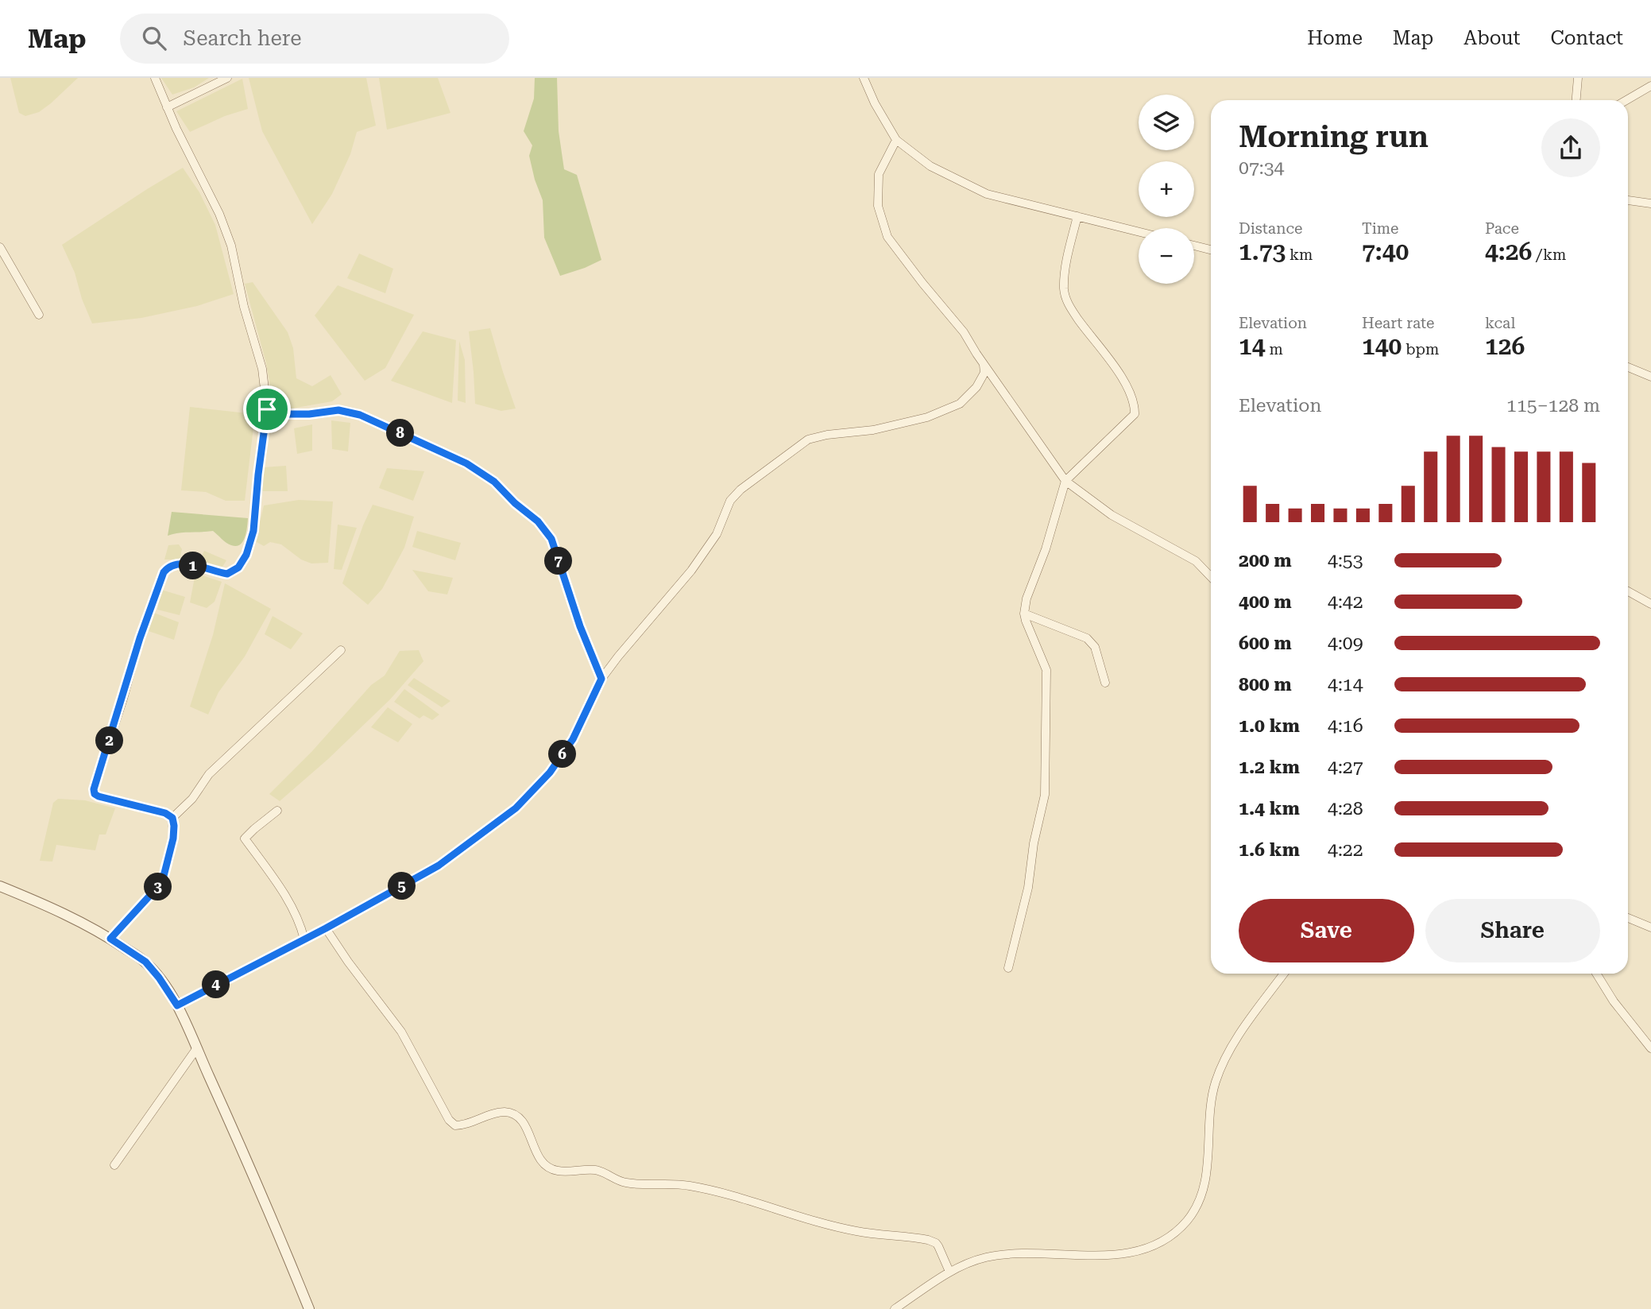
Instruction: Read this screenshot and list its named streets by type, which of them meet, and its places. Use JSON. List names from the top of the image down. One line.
{"page":{"header":"Map","search":"Search here","nav":["Home","Map","About","Contact"],"map_buttons":["+","−"],"heading":["Morning run","07:34"],"stats":[["Distance","1.73 km"],["Time","7:40"],["Pace","4:26 /km"],["Elevation","14 m"],["Heart rate","140 bpm"],["kcal","126"]],"chart":["Elevation","115–128 m"],"pins":["8","7","1","2","6","5","3","4"],"list":[{"name":"200 m","note":"4:53"},{"name":"400 m","note":"4:42"},{"name":"600 m","note":"4:09"},{"name":"800 m","note":"4:14"},{"name":"1.0 km","note":"4:16"},{"name":"1.2 km","note":"4:27"},{"name":"1.4 km","note":"4:28"},{"name":"1.6 km","note":"4:22"}],"buttons":["Save","Share"]}}
